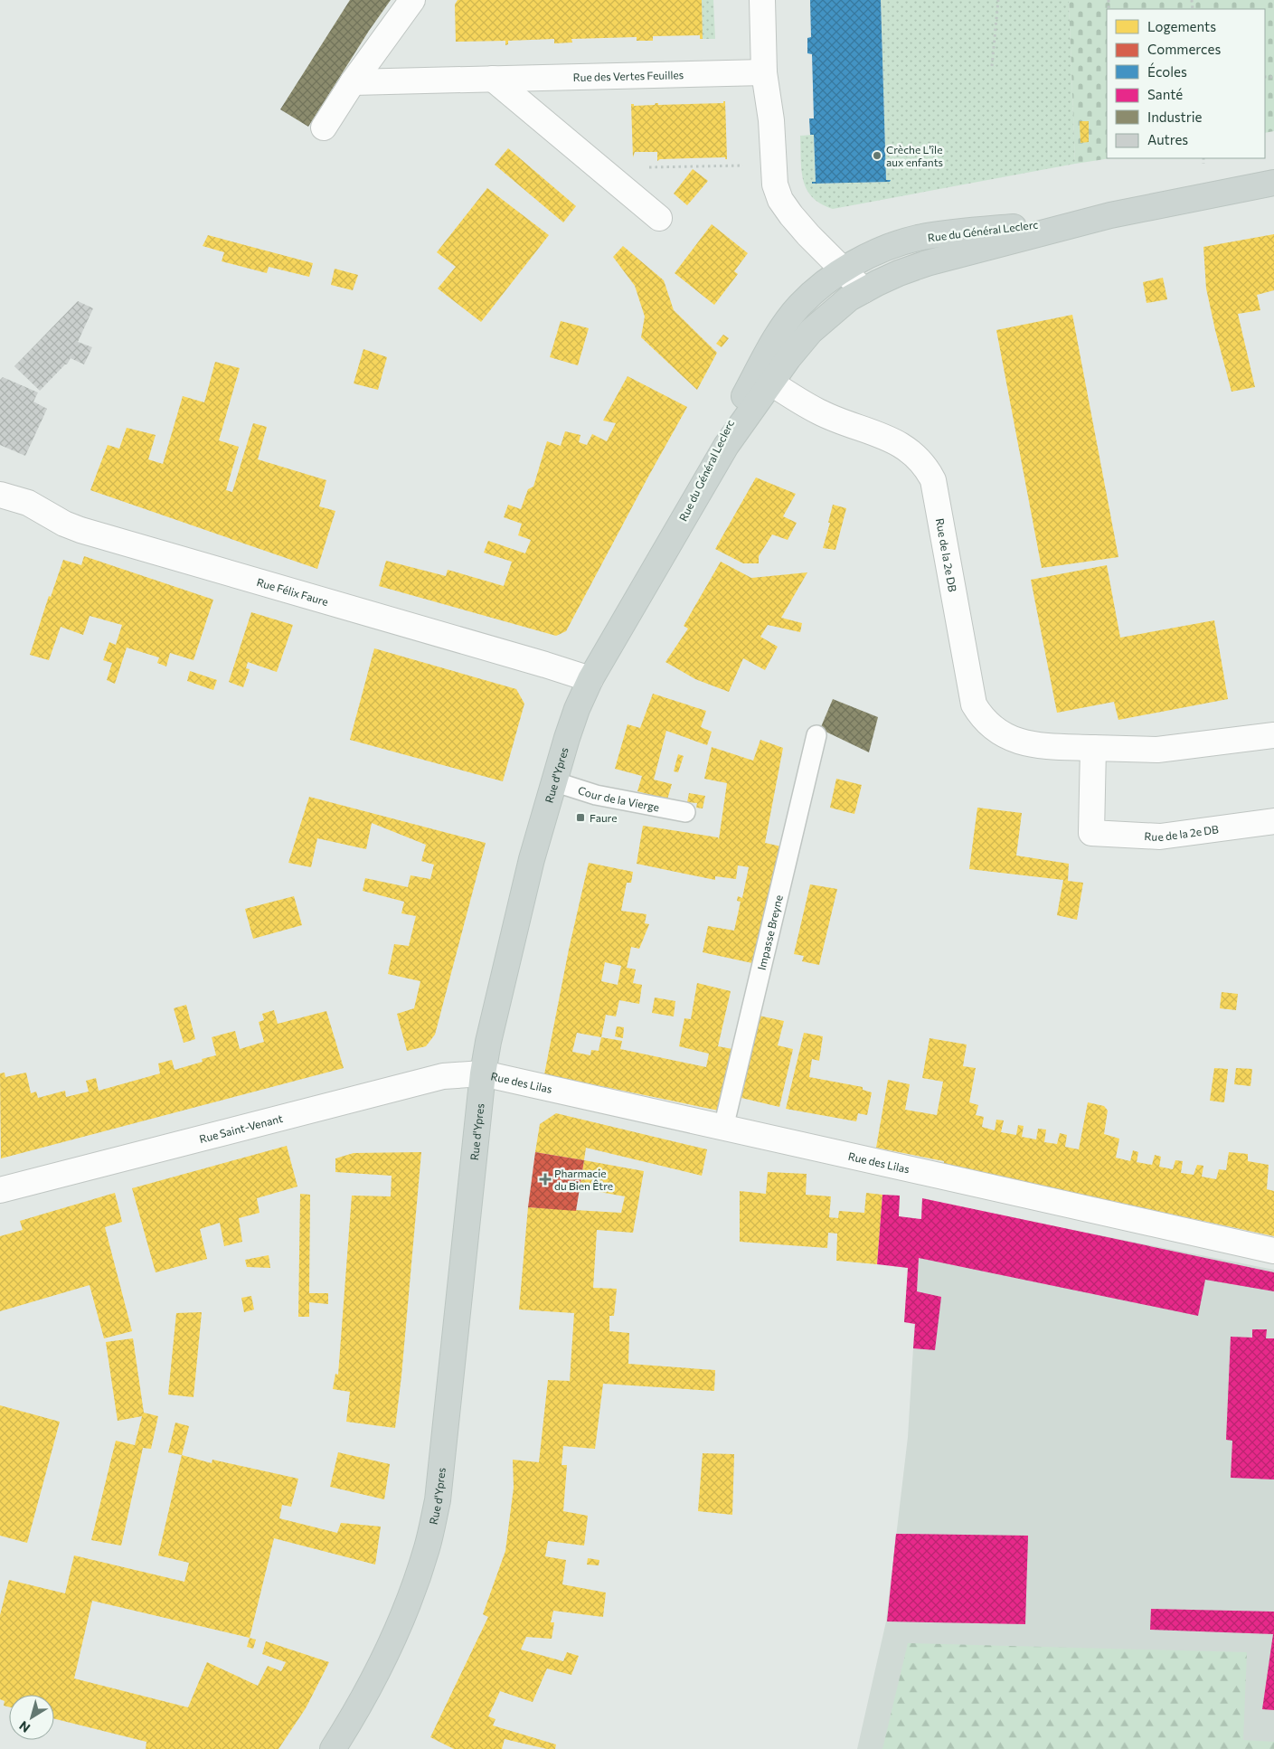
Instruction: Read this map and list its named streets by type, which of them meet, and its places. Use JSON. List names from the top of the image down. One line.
{"streets":{"main road":["Rue du Général Leclerc","Rue d'Ypres"],"street":["Rue des Vertes Feuilles","Rue de la 2e DB","Rue Félix Faure","Rue des Lilas","Rue Saint-Venant"],"lane":["Cour de la Vierge","Impasse Breyne"]},"crossings":[["Rue du Général Leclerc","Rue de la 2e DB"],["Rue du Général Leclerc","Rue d'Ypres"],["Rue Félix Faure","Rue d'Ypres"],["Rue d'Ypres","Cour de la Vierge"],["Rue d'Ypres","Rue des Lilas"],["Rue d'Ypres","Rue Saint-Venant"],["Impasse Breyne","Rue des Lilas"],["Rue des Lilas","Rue Saint-Venant"]],"places":{"other":["Crèche L'île aux enfants"],"transit":["Faure"],"health":["Pharmacie du Bien Être"]},"legend":["Logements","Commerces","Écoles","Santé","Industrie","Autres"],"north":"bottom left"}
